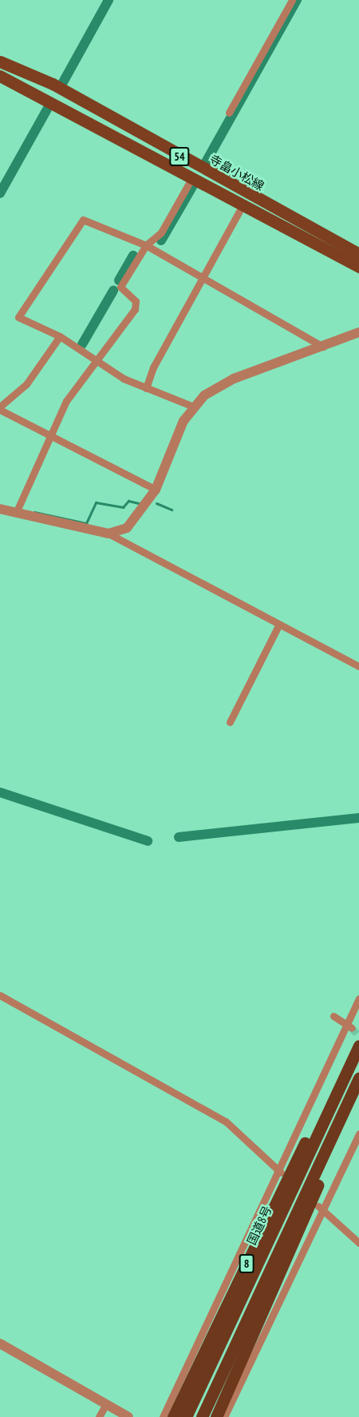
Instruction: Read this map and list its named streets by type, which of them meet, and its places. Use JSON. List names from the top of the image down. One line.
{"streets":{"highway":["国道8号","8"],"main road":["54","寺畠小松線"]},"crossings":[["国道8号","8"]]}
